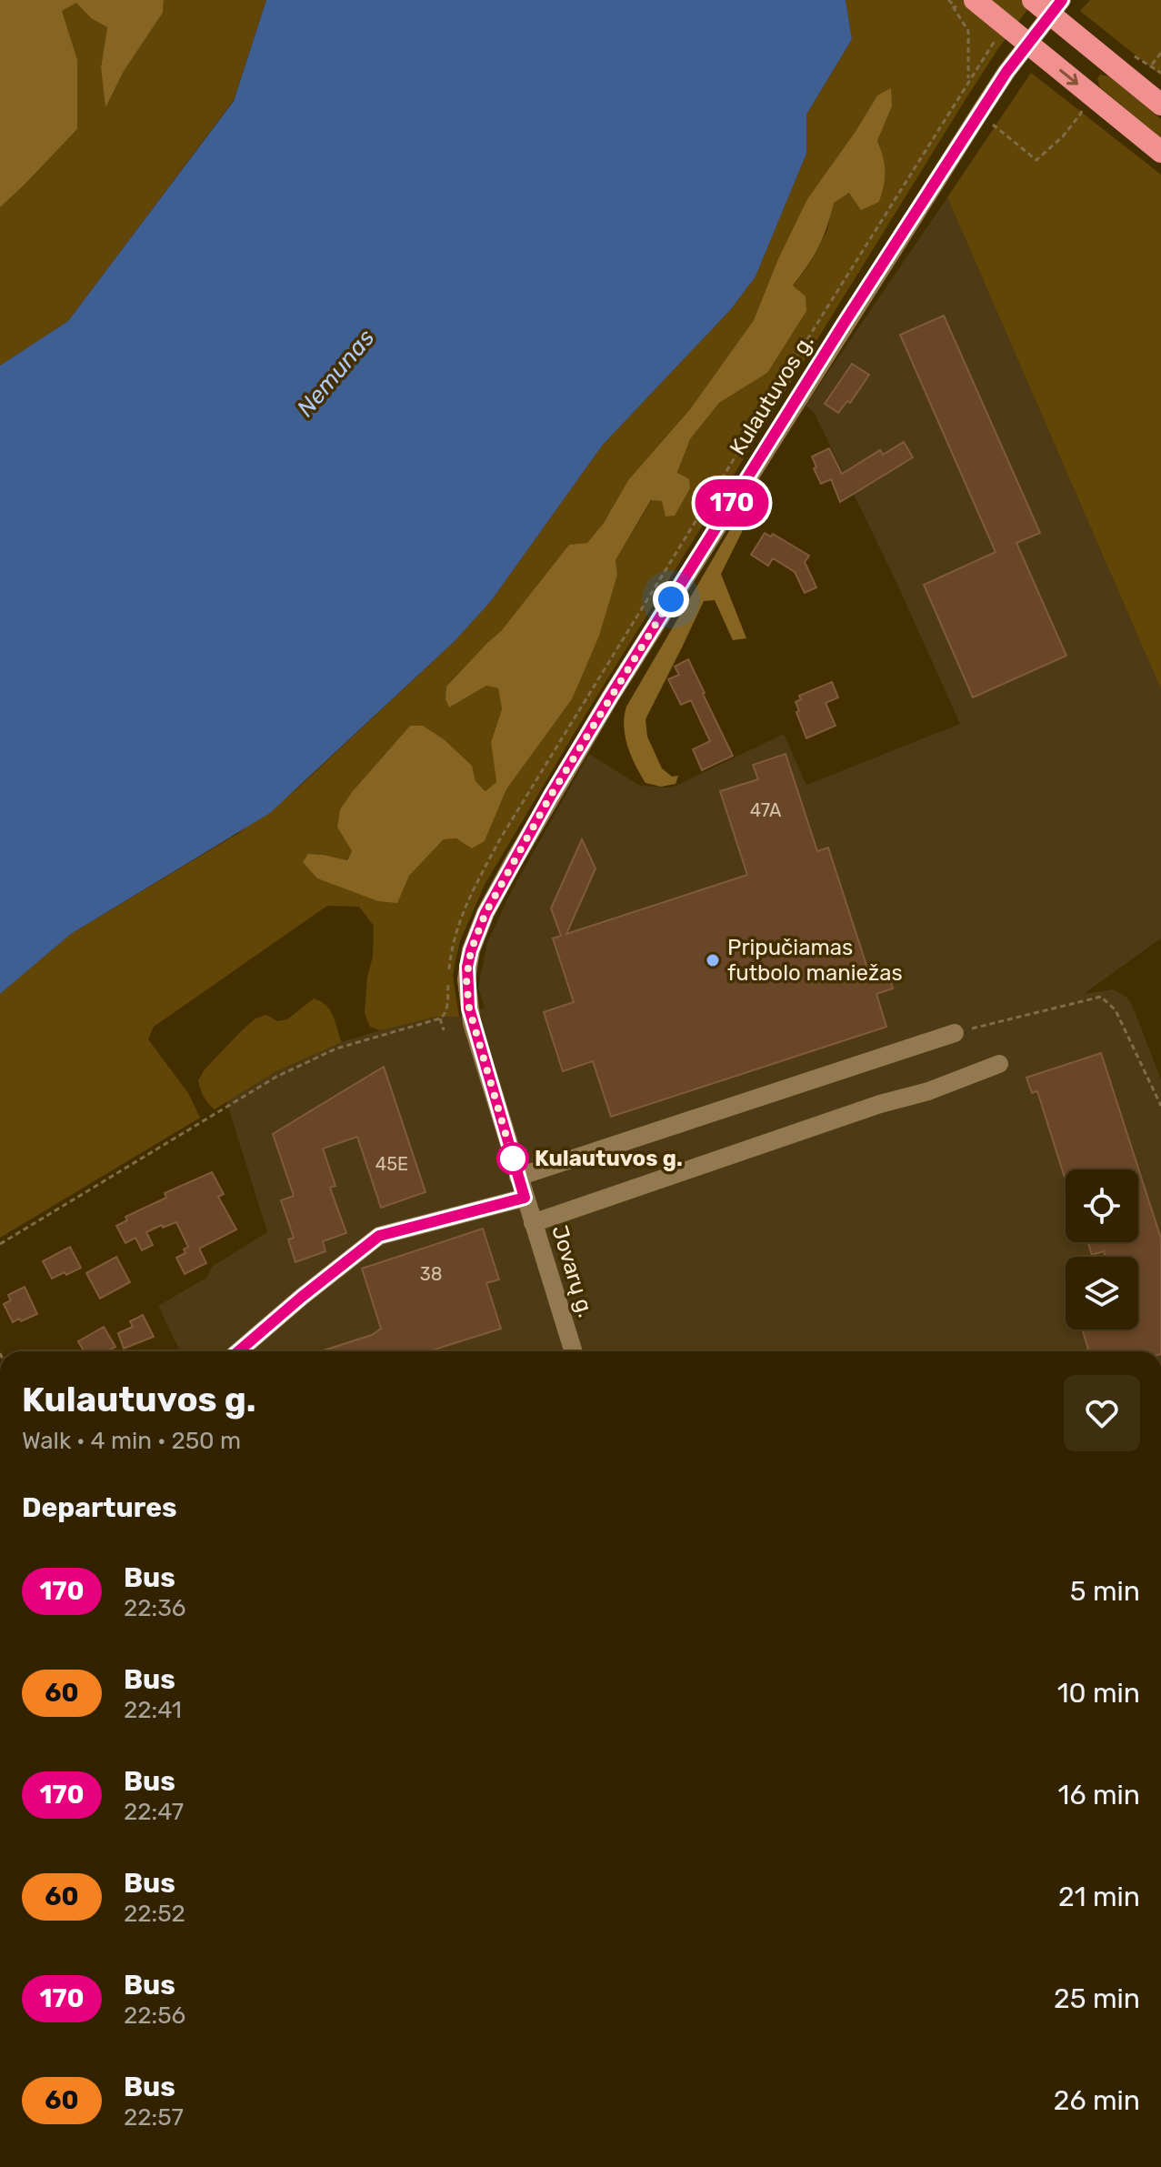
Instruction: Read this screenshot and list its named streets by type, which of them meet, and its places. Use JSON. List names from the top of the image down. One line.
{"streets":{"street":["Kulautuvos g.","Jovarų g."]},"crossings":[["Kulautuvos g.","Jovarų g."]],"water":["Nemunas"],"places":["Pripučiamas futbolo maniežas","Kulautuvos g."],"lines":["bus line 170"],"house_numbers":["47A","45E","38"],"page":{"on_map":"170","heading":[["Kulautuvos g.","Walk · 4 min · 250 m"],"Departures"],"list":[{"mark":"170","name":"Bus","note":"22:36","value":"5 min"},{"mark":"60","name":"Bus","note":"22:41","value":"10 min"},{"mark":"170","name":"Bus","note":"22:47","value":"16 min"},{"mark":"60","name":"Bus","note":"22:52","value":"21 min"},{"mark":"170","name":"Bus","note":"22:56","value":"25 min"},{"mark":"60","name":"Bus","note":"22:57","value":"26 min"}]}}
